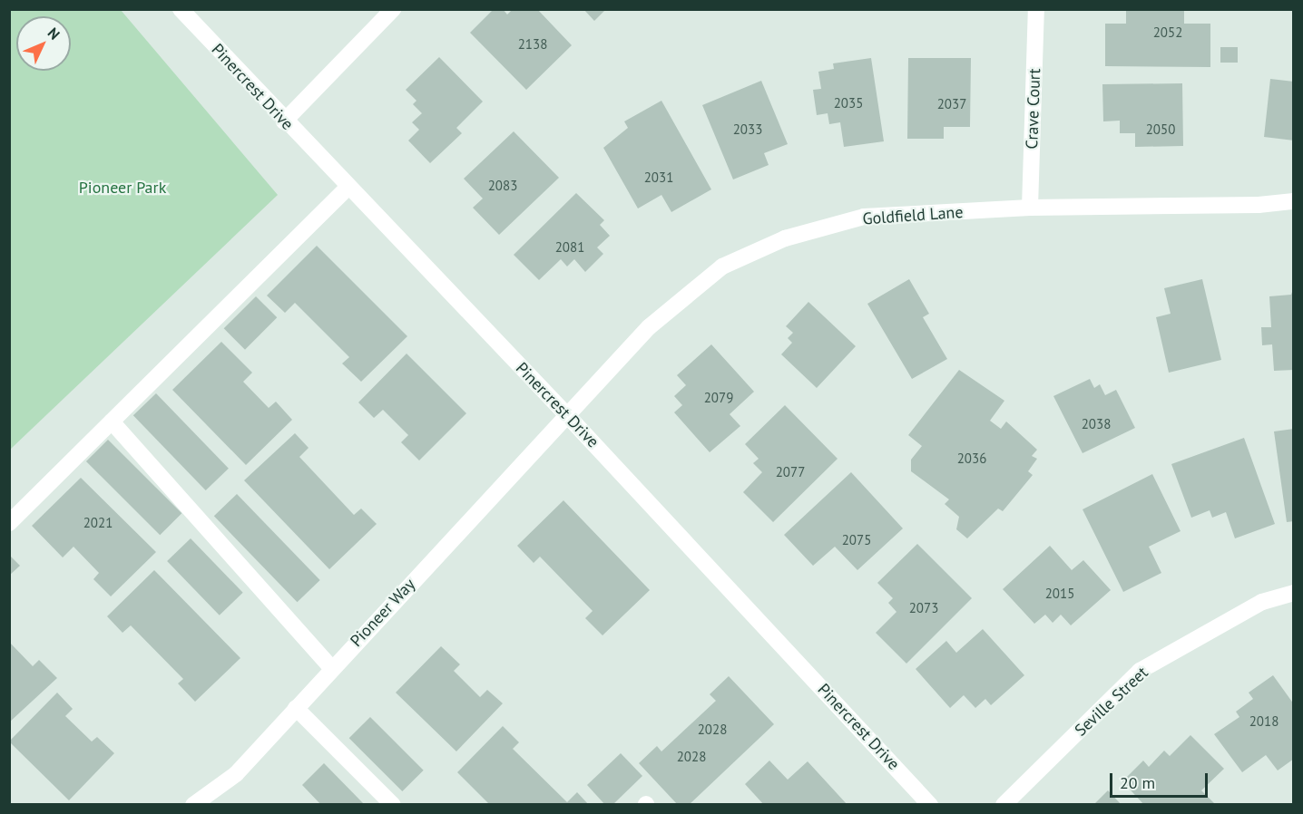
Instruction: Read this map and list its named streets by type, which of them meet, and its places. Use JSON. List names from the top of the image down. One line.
{"streets":{"street":["Pinercrest Drive","Crave Court","Goldfield Lane","Pioneer Way","Seville Street"]},"crossings":[["Pinercrest Drive","Goldfield Lane"],["Pinercrest Drive","Pioneer Way"],["Crave Court","Goldfield Lane"],["Goldfield Lane","Pioneer Way"]],"parks":["Pioneer Park"],"house_numbers":["2052","2138","2035","2037","2033","2050","2031","2083","2081","2079","2038","2036","2077","2021","2075","2015","2073","2018","2028","2028"],"scale_bar":"20 m","north":"top right"}
